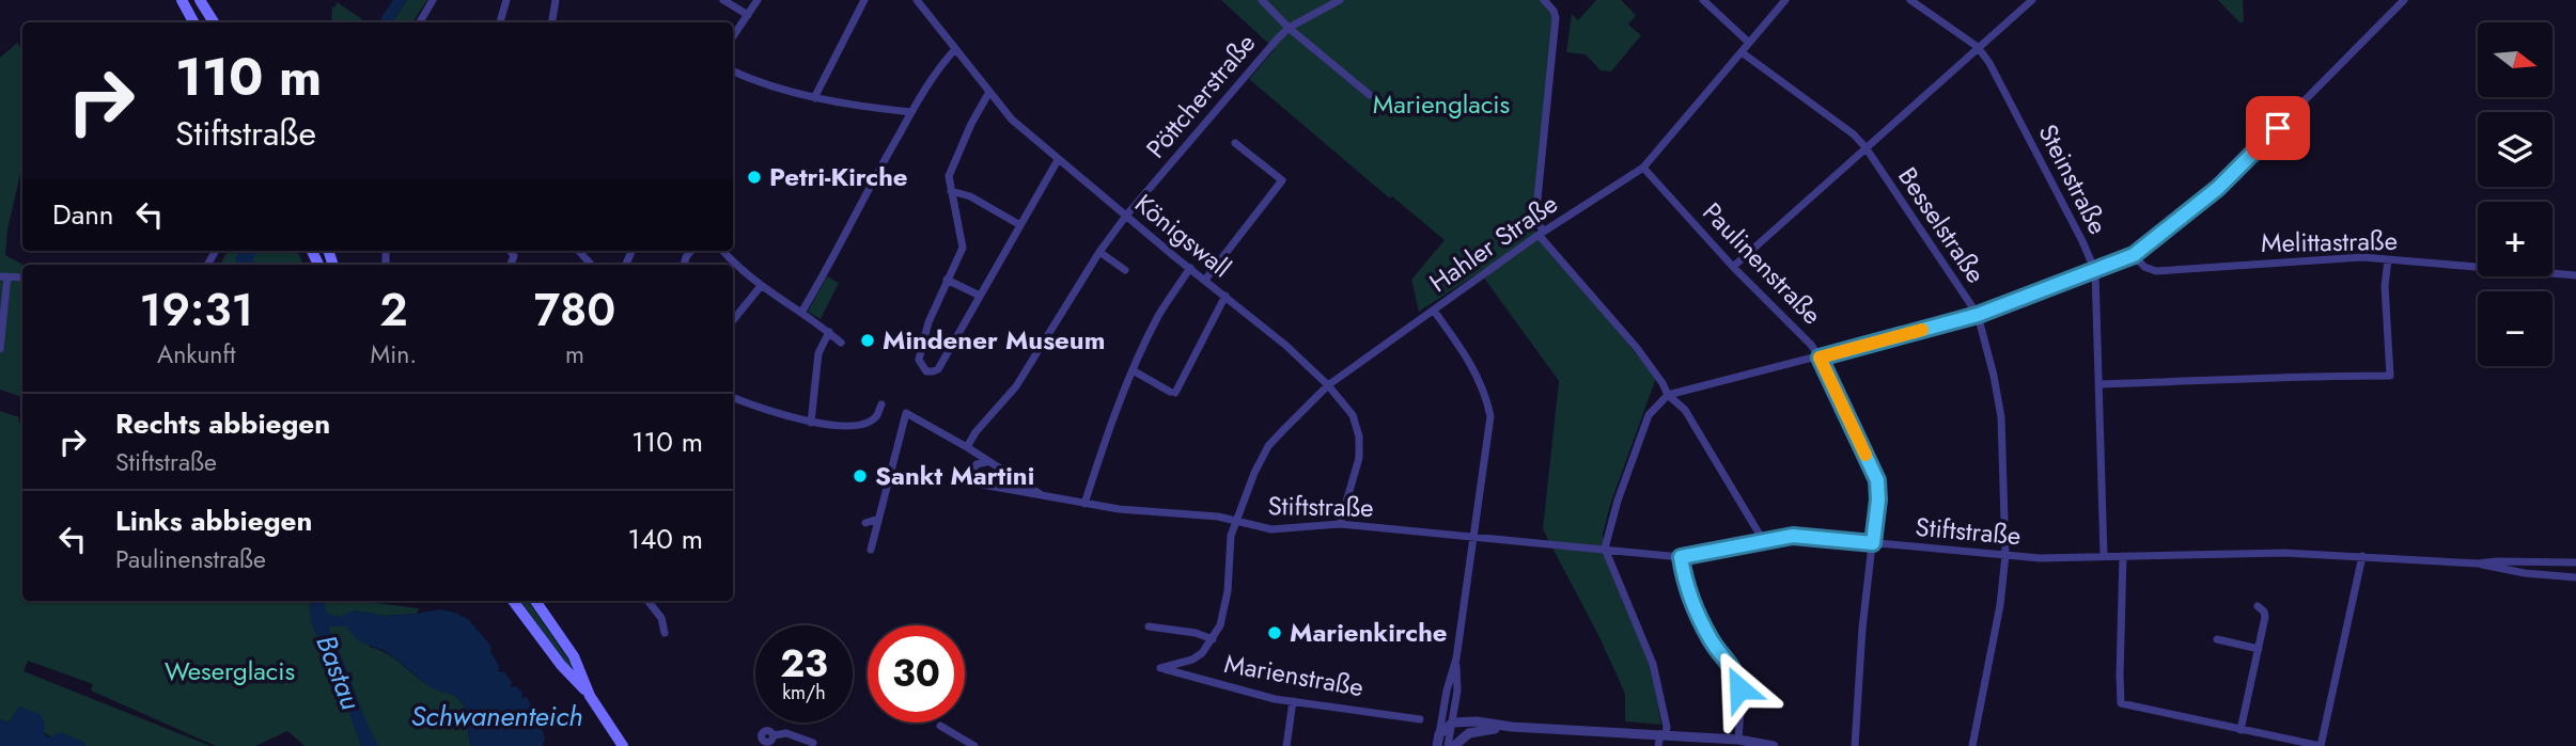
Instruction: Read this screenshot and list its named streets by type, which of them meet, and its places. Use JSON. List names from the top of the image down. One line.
{"streets":{"street":["Pöttcherstraße","Steinstraße","Besselstraße","Königswall","Melittastraße","Hahler Straße","Paulinenstraße","Stiftstraße","Marienstraße"]},"crossings":[["Pöttcherstraße","Königswall"],["Steinstraße","Stiftstraße"],["Besselstraße","Hahler Straße"],["Besselstraße","Stiftstraße"],["Königswall","Hahler Straße"],["Königswall","Stiftstraße"],["Hahler Straße","Paulinenstraße"],["Hahler Straße","Stiftstraße"],["Hahler Straße","Marienstraße"],["Paulinenstraße","Stiftstraße"]],"water":["Bastau","Schwanenteich"],"parks":["Marienglacis","Weserglacis"],"places":["Petri-Kirche","Mindener Museum","Sankt Martini","Marienkirche"],"north":"right","page":{"map_buttons":["+","−"],"turn":["110 m","Stiftstraße"],"then":"Dann","eta":["19:31","Ankunft","2","Min.","780","m"],"list":[{"name":"Rechts abbiegen","note":"Stiftstraße","value":"110 m"},{"name":"Links abbiegen","note":"Paulinenstraße","value":"140 m"}],"speed":"23 km/h","limit":"30"}}
